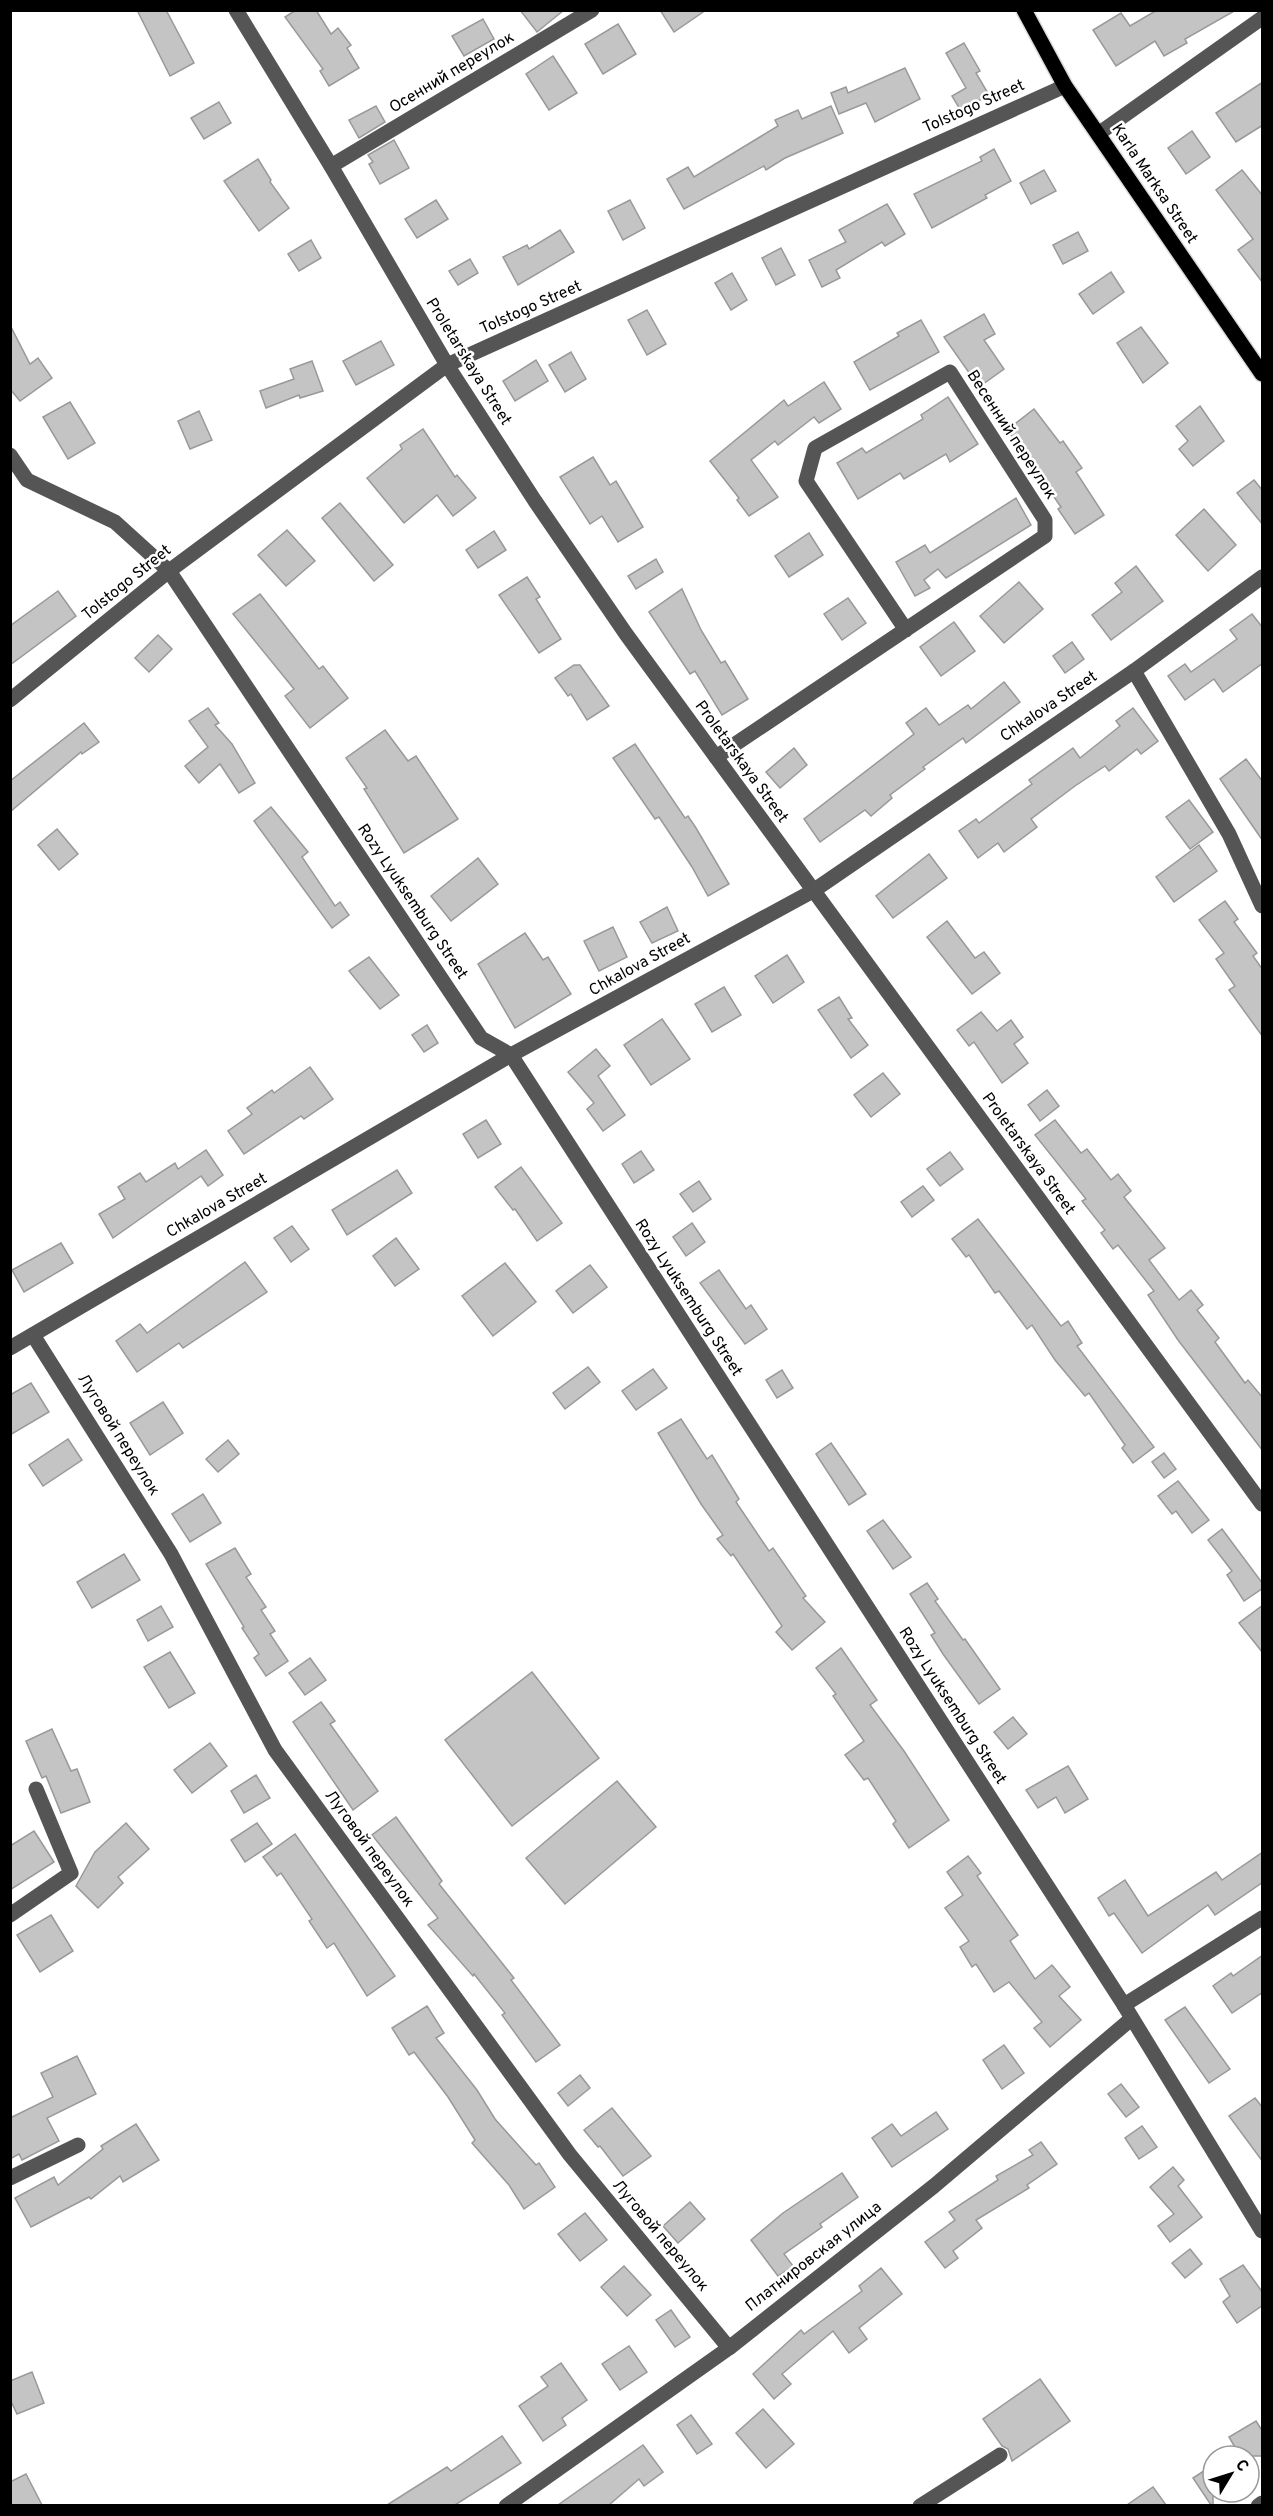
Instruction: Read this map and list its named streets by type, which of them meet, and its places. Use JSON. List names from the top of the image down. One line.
{"streets":{"main road":["Karla Marksa Street"],"street":["Осенний переулок","Tolstogo Street","Proletarskaya Street","Весенний переулок","Chkalova Street","Rozy Lyuksemburg Street","Луговой переулок","Платнировская улица"]},"crossings":[["Осенний переулок","Proletarskaya Street"],["Tolstogo Street","Karla Marksa Street"],["Tolstogo Street","Proletarskaya Street"],["Tolstogo Street","Rozy Lyuksemburg Street"],["Proletarskaya Street","Весенний переулок"],["Proletarskaya Street","Chkalova Street"],["Chkalova Street","Rozy Lyuksemburg Street"],["Chkalova Street","Луговой переулок"],["Rozy Lyuksemburg Street","Платнировская улица"],["Луговой переулок","Платнировская улица"]],"north":"top right"}
